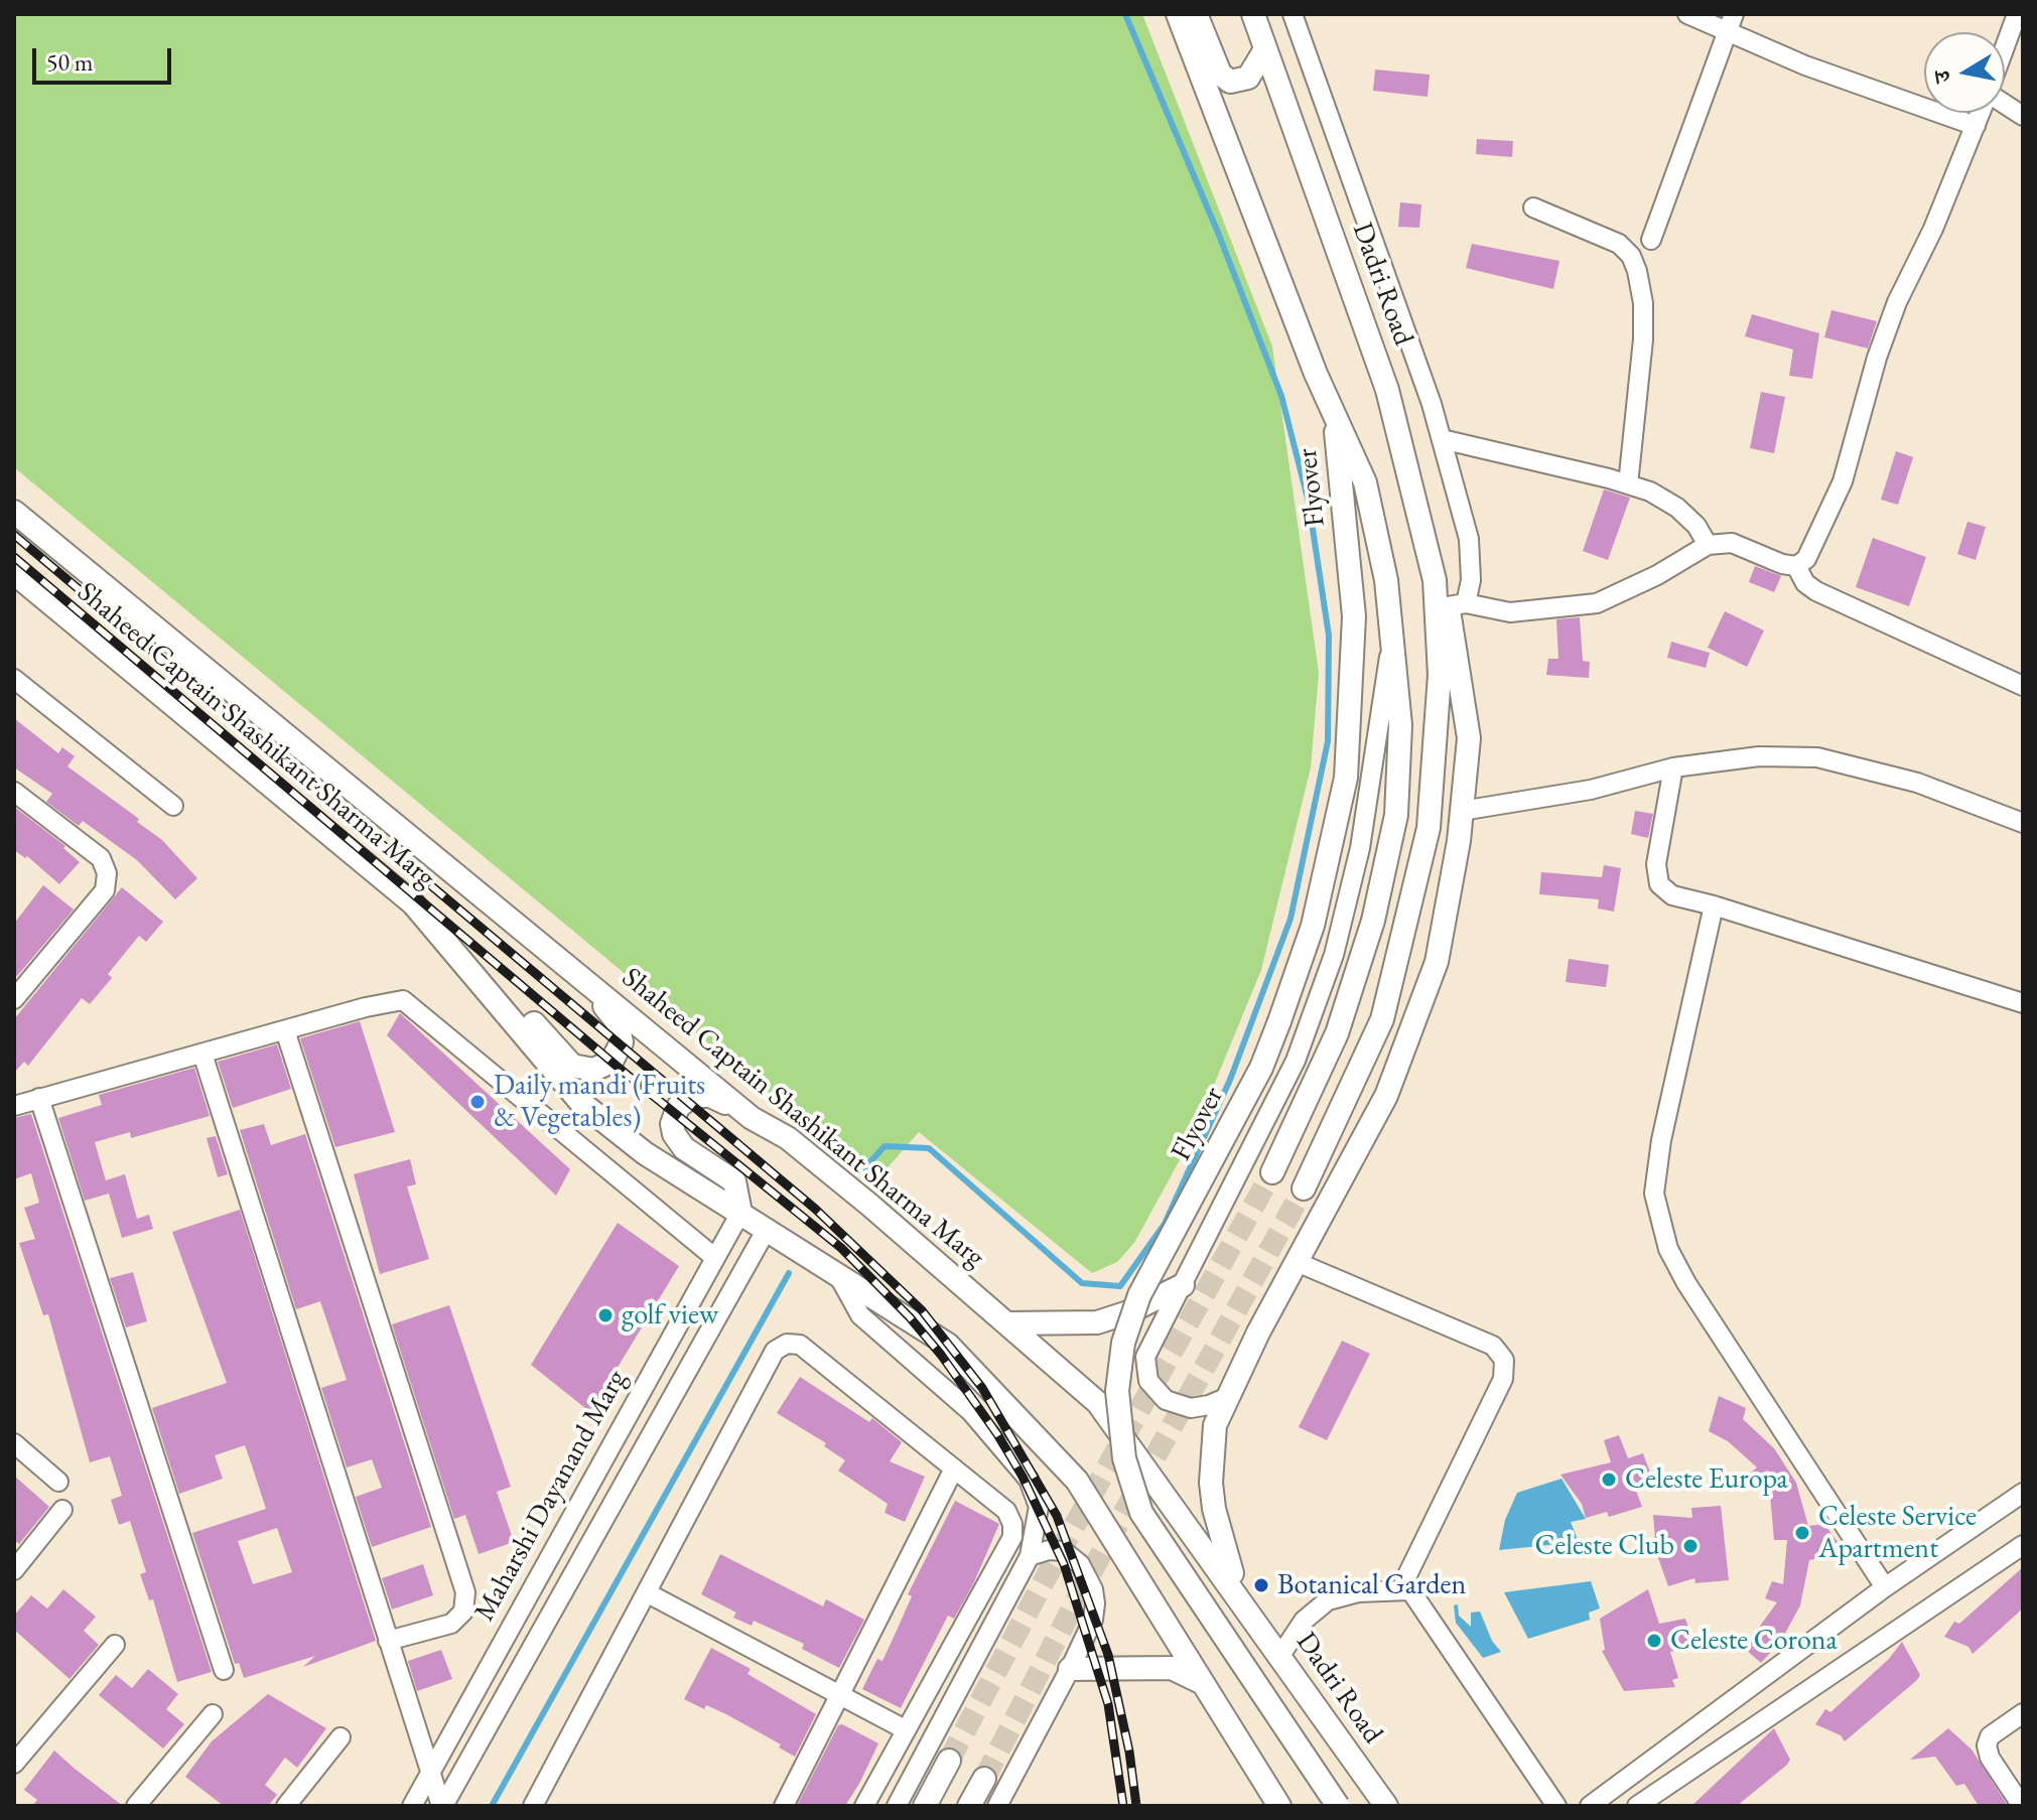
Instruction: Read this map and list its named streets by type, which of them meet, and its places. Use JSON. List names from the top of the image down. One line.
{"streets":{"main road":["Dadri Road","Flyover","Shaheed Captain Shashikant Sharma Marg"],"street":["Maharshi Dayanand Marg"]},"crossings":[["Dadri Road","Shaheed Captain Shashikant Sharma Marg"],["Shaheed Captain Shashikant Sharma Marg","Maharshi Dayanand Marg"]],"places":["Daily mandi (Fruits & Vegetables)","golf view","Celeste Europa","Celeste Service Apartment","Celeste Club","Botanical Garden","Celeste Corona"],"scale_bar":"50 m","north":"left"}
